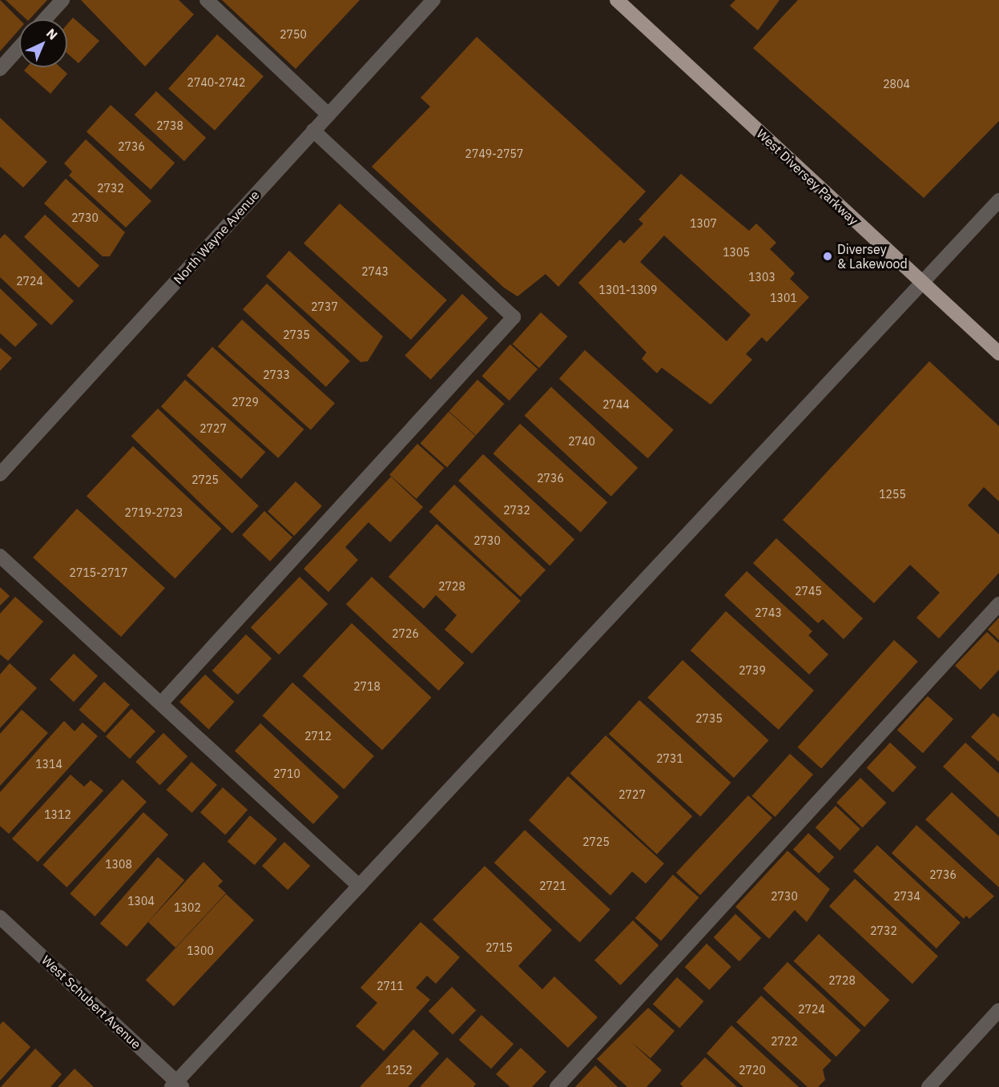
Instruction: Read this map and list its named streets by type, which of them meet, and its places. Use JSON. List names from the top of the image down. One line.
{"streets":{"main road":["West Diversey Parkway"],"street":["North Wayne Avenue","West Schubert Avenue"]},"places":["Diversey & Lakewood"],"house_numbers":["2750","2740-2742","2804","2738","2736","2749-2757","2732","2730","1307","1305","2743","1303","2724","1301-1309","1301","2737","2735","2733","2729","2744","2727","2740","2736","2725","1255","2732","2719-2723","2730","2715-2717","2728","2745","2743","2726","2739","2718","2735","2712","2731","1314","2710","2727","1312","2725","1308","2736","2721","2730","2734","1304","1302","2732","2715","1300","2728","2711","2724","2722","1252","2720"],"north":"top right"}
